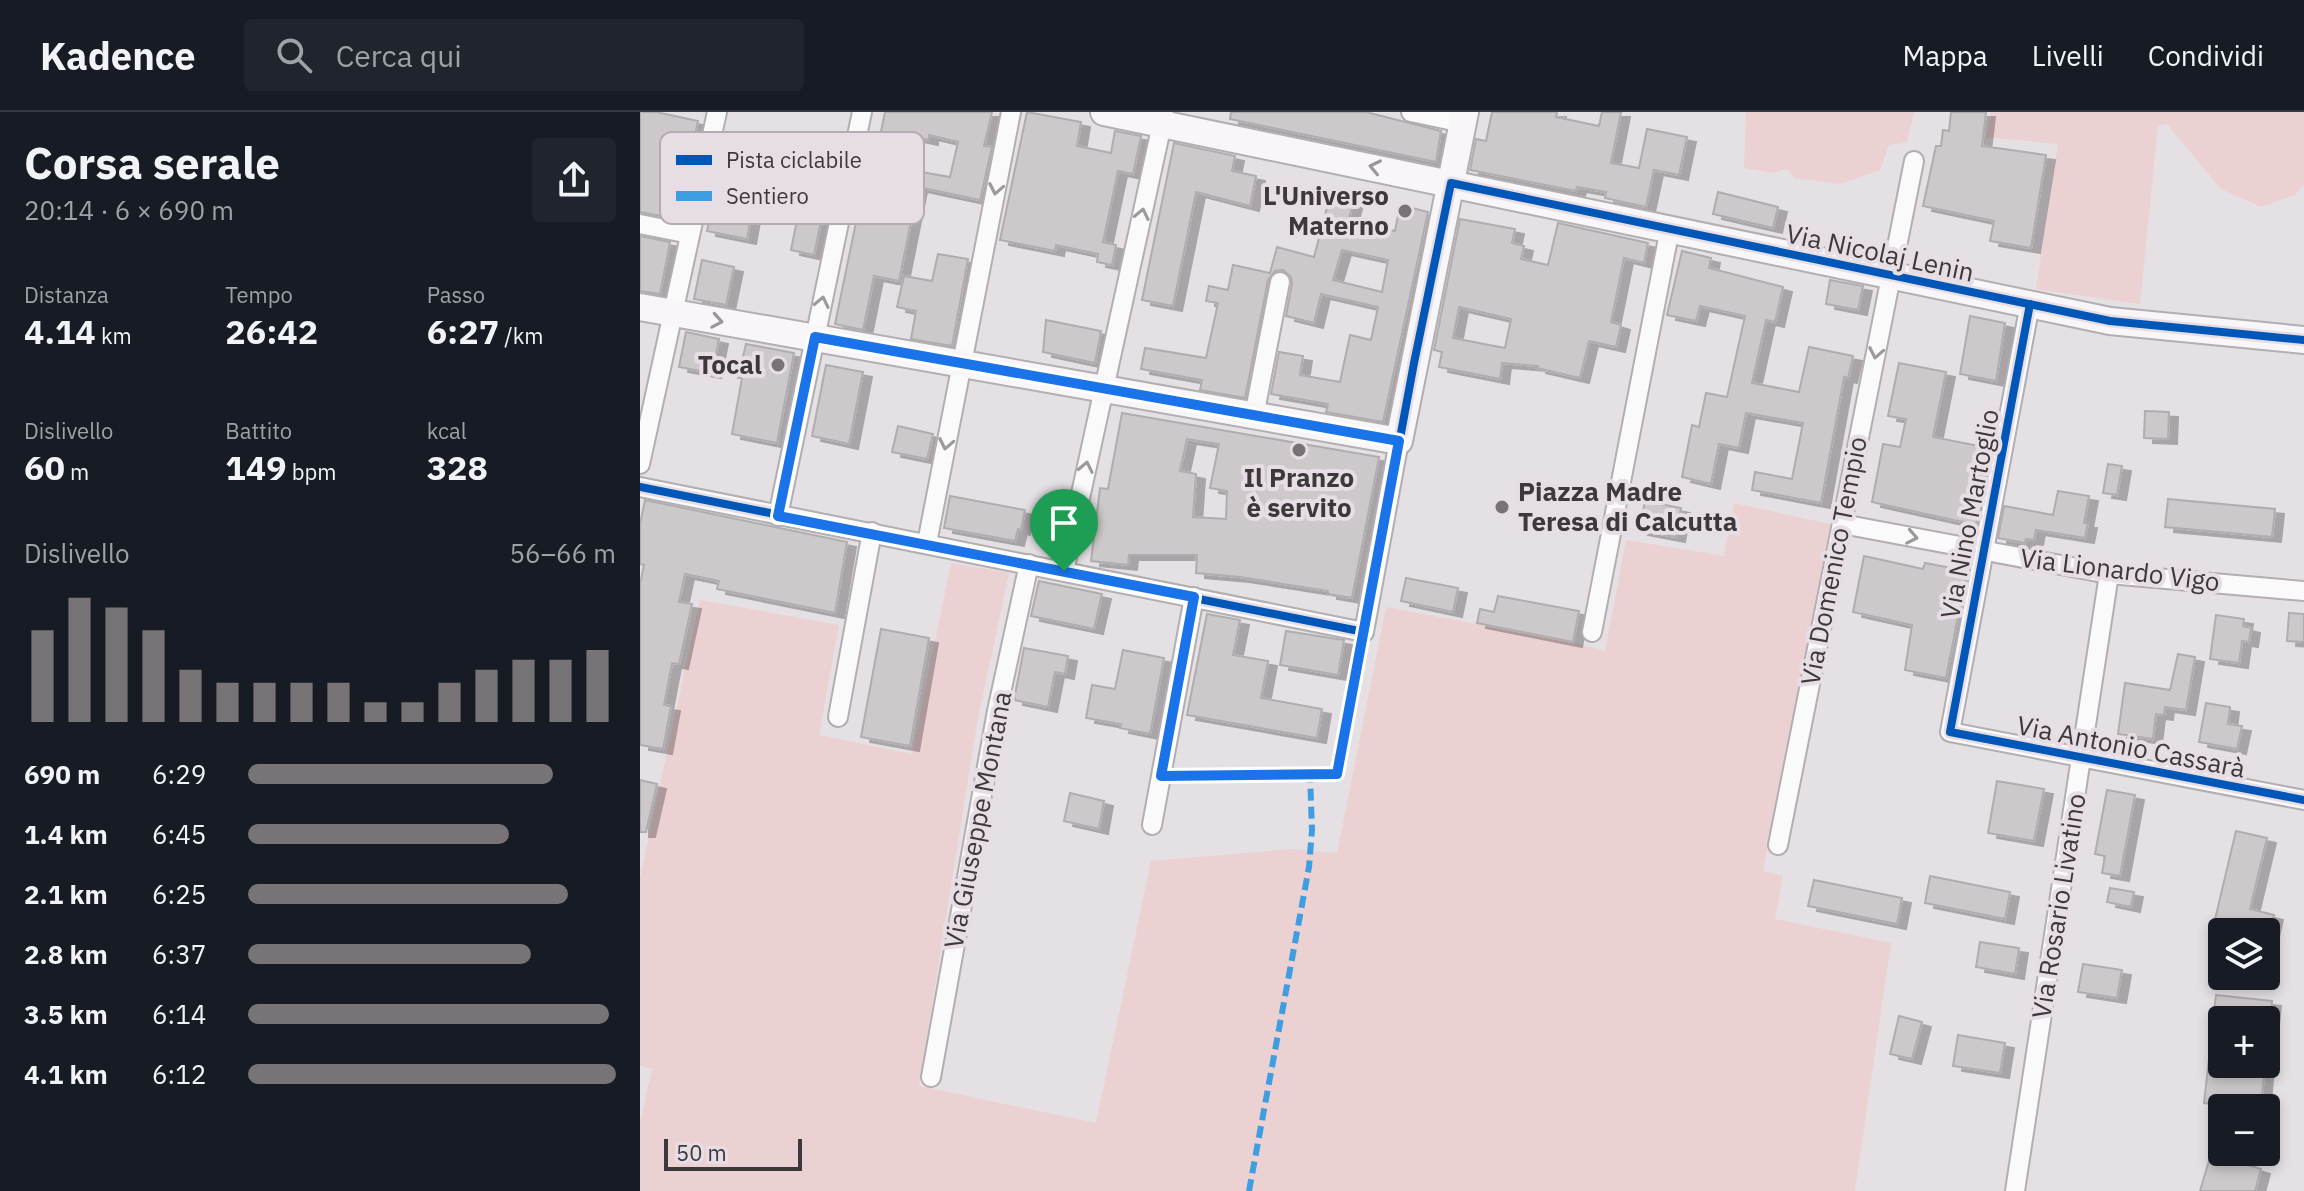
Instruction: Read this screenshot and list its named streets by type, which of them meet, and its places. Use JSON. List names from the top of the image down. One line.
{"streets":{"main road":["Via Nicolaj Lenin"],"street":["Via Nino Martoglio","Via Domenico Tempio","Via Lionardo Vigo","Via Antonio Cassarà","Via Giuseppe Montana","Via Rosario Livatino"]},"crossings":[["Via Nicolaj Lenin","Via Nino Martoglio"],["Via Nicolaj Lenin","Via Domenico Tempio"],["Via Nino Martoglio","Via Lionardo Vigo"],["Via Nino Martoglio","Via Antonio Cassarà"],["Via Domenico Tempio","Via Lionardo Vigo"],["Via Lionardo Vigo","Via Rosario Livatino"],["Via Antonio Cassarà","Via Rosario Livatino"]],"one_way":["Via Domenico Tempio"],"places":["L'Universo Materno","Tocal","Il Pranzo è servito","Piazza Madre Teresa di Calcutta"],"legend":["Pista ciclabile","Sentiero"],"scale_bar":"50 m","page":{"header":"Kadence","search":"Cerca qui","nav":["Mappa","Livelli","Condividi"],"heading":["Corsa serale","20:14 · 6 × 690 m"],"stats":[["Distanza","4.14 km"],["Tempo","26:42"],["Passo","6:27 /km"],["Dislivello","60 m"],["Battito","149 bpm"],["kcal","328"]],"chart":["Dislivello","56–66 m"],"list":[{"name":"690 m","note":"6:29"},{"name":"1.4 km","note":"6:45"},{"name":"2.1 km","note":"6:25"},{"name":"2.8 km","note":"6:37"},{"name":"3.5 km","note":"6:14"},{"name":"4.1 km","note":"6:12"}],"map_buttons":["+","−"],"scale":"50 m"}}
